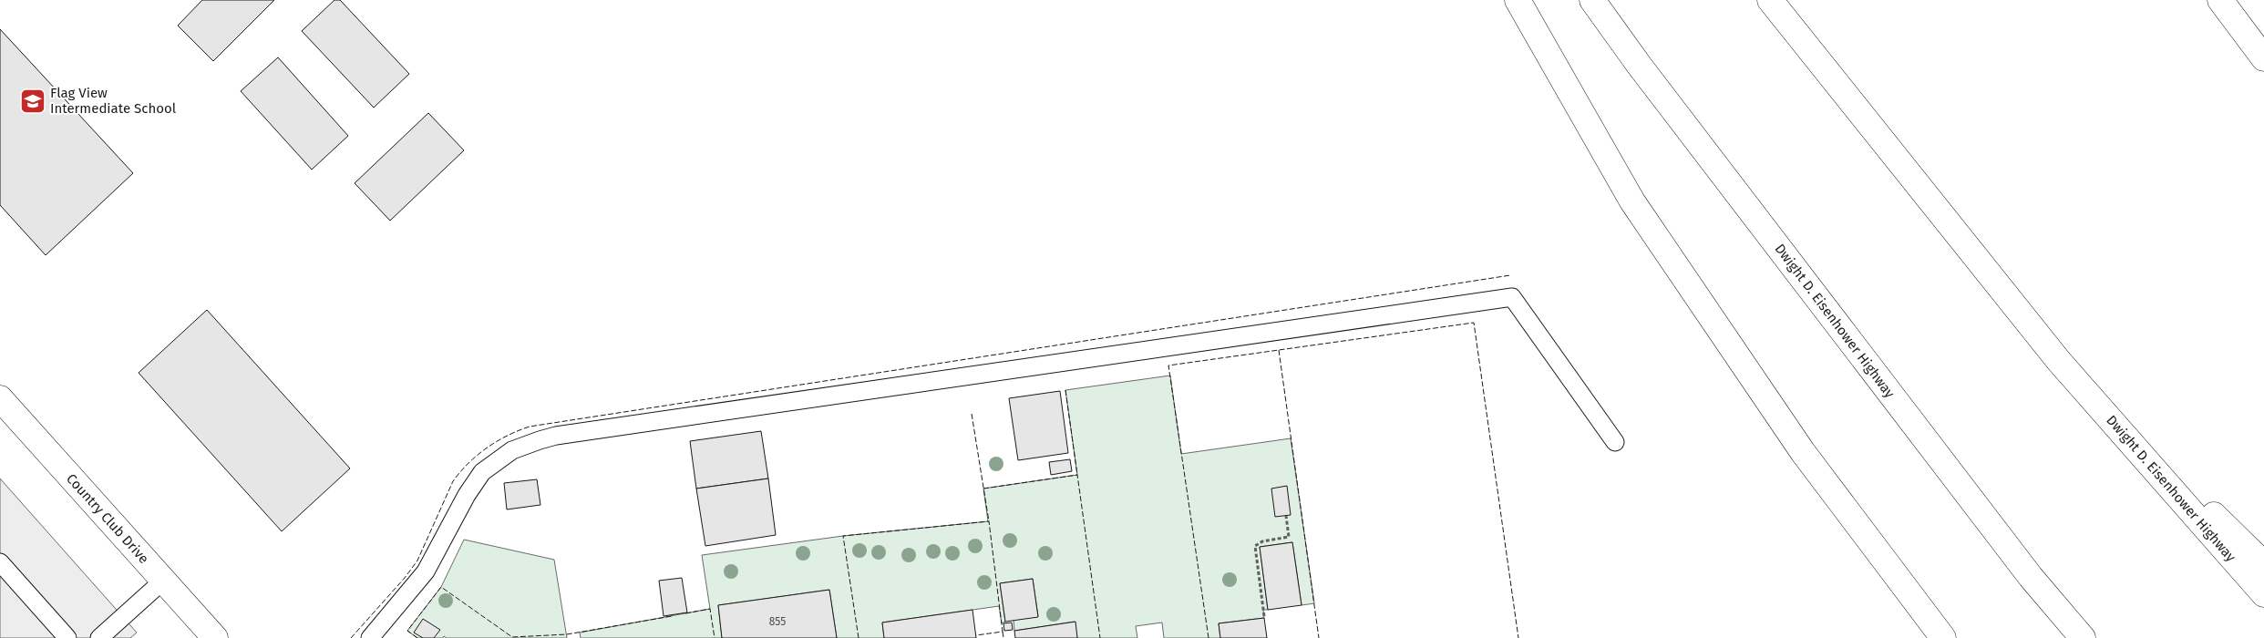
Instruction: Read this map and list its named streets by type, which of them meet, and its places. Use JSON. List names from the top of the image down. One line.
{"streets":{"main road":["Dwight D. Eisenhower Highway","Country Club Drive"]},"places":{"school or university":["Flag View Intermediate School"]},"house_numbers":["855"]}
